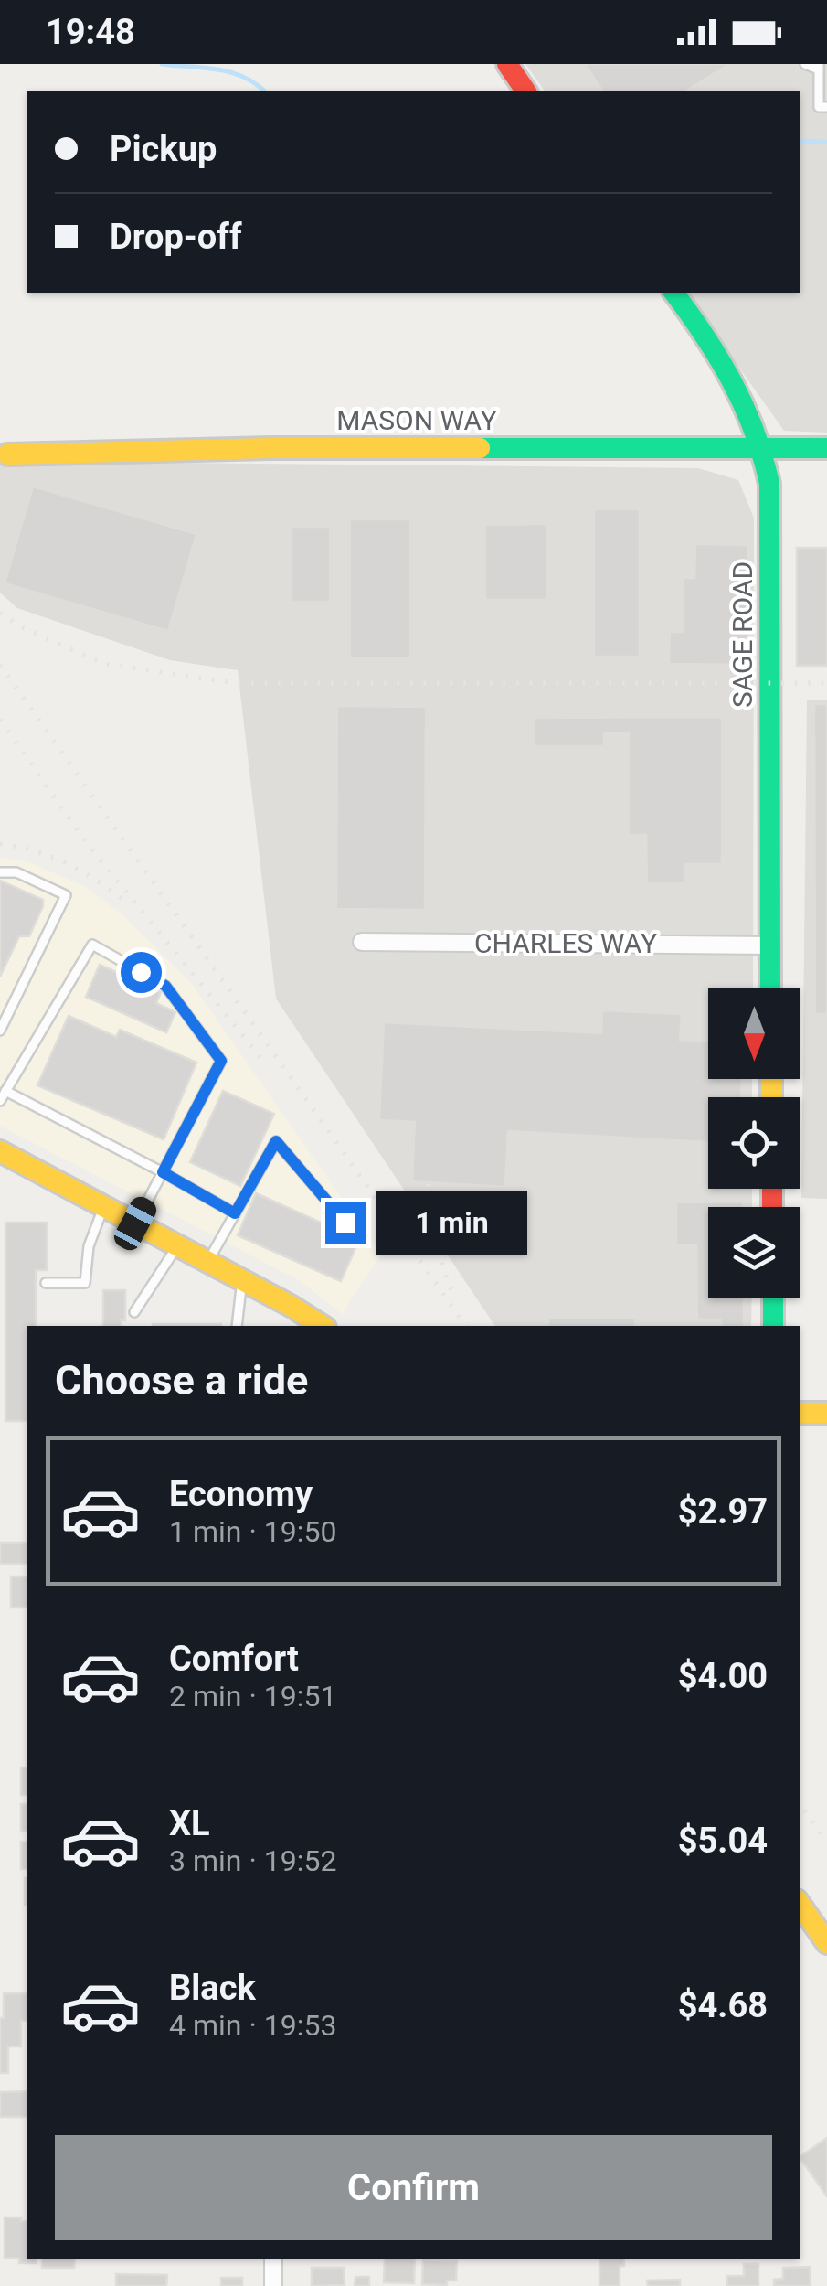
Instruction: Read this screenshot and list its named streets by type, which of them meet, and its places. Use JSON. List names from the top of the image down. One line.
{"streets":{"main road":["MASON WAY","SAGE ROAD"],"street":["CHARLES WAY"]},"crossings":[["MASON WAY","SAGE ROAD"],["SAGE ROAD","CHARLES WAY"]],"north":"bottom","page":{"status":"19:48","banner":["Pickup","Drop-off"],"bubble":"1 min","heading":"Choose a ride","list":[{"name":"Economy","note":"1 min · 19:50","value":"$2.97"},{"name":"Comfort","note":"2 min · 19:51","value":"$4.00"},{"name":"XL","note":"3 min · 19:52","value":"$5.04"},{"name":"Black","note":"4 min · 19:53","value":"$4.68"}],"buttons":"Confirm"}}
